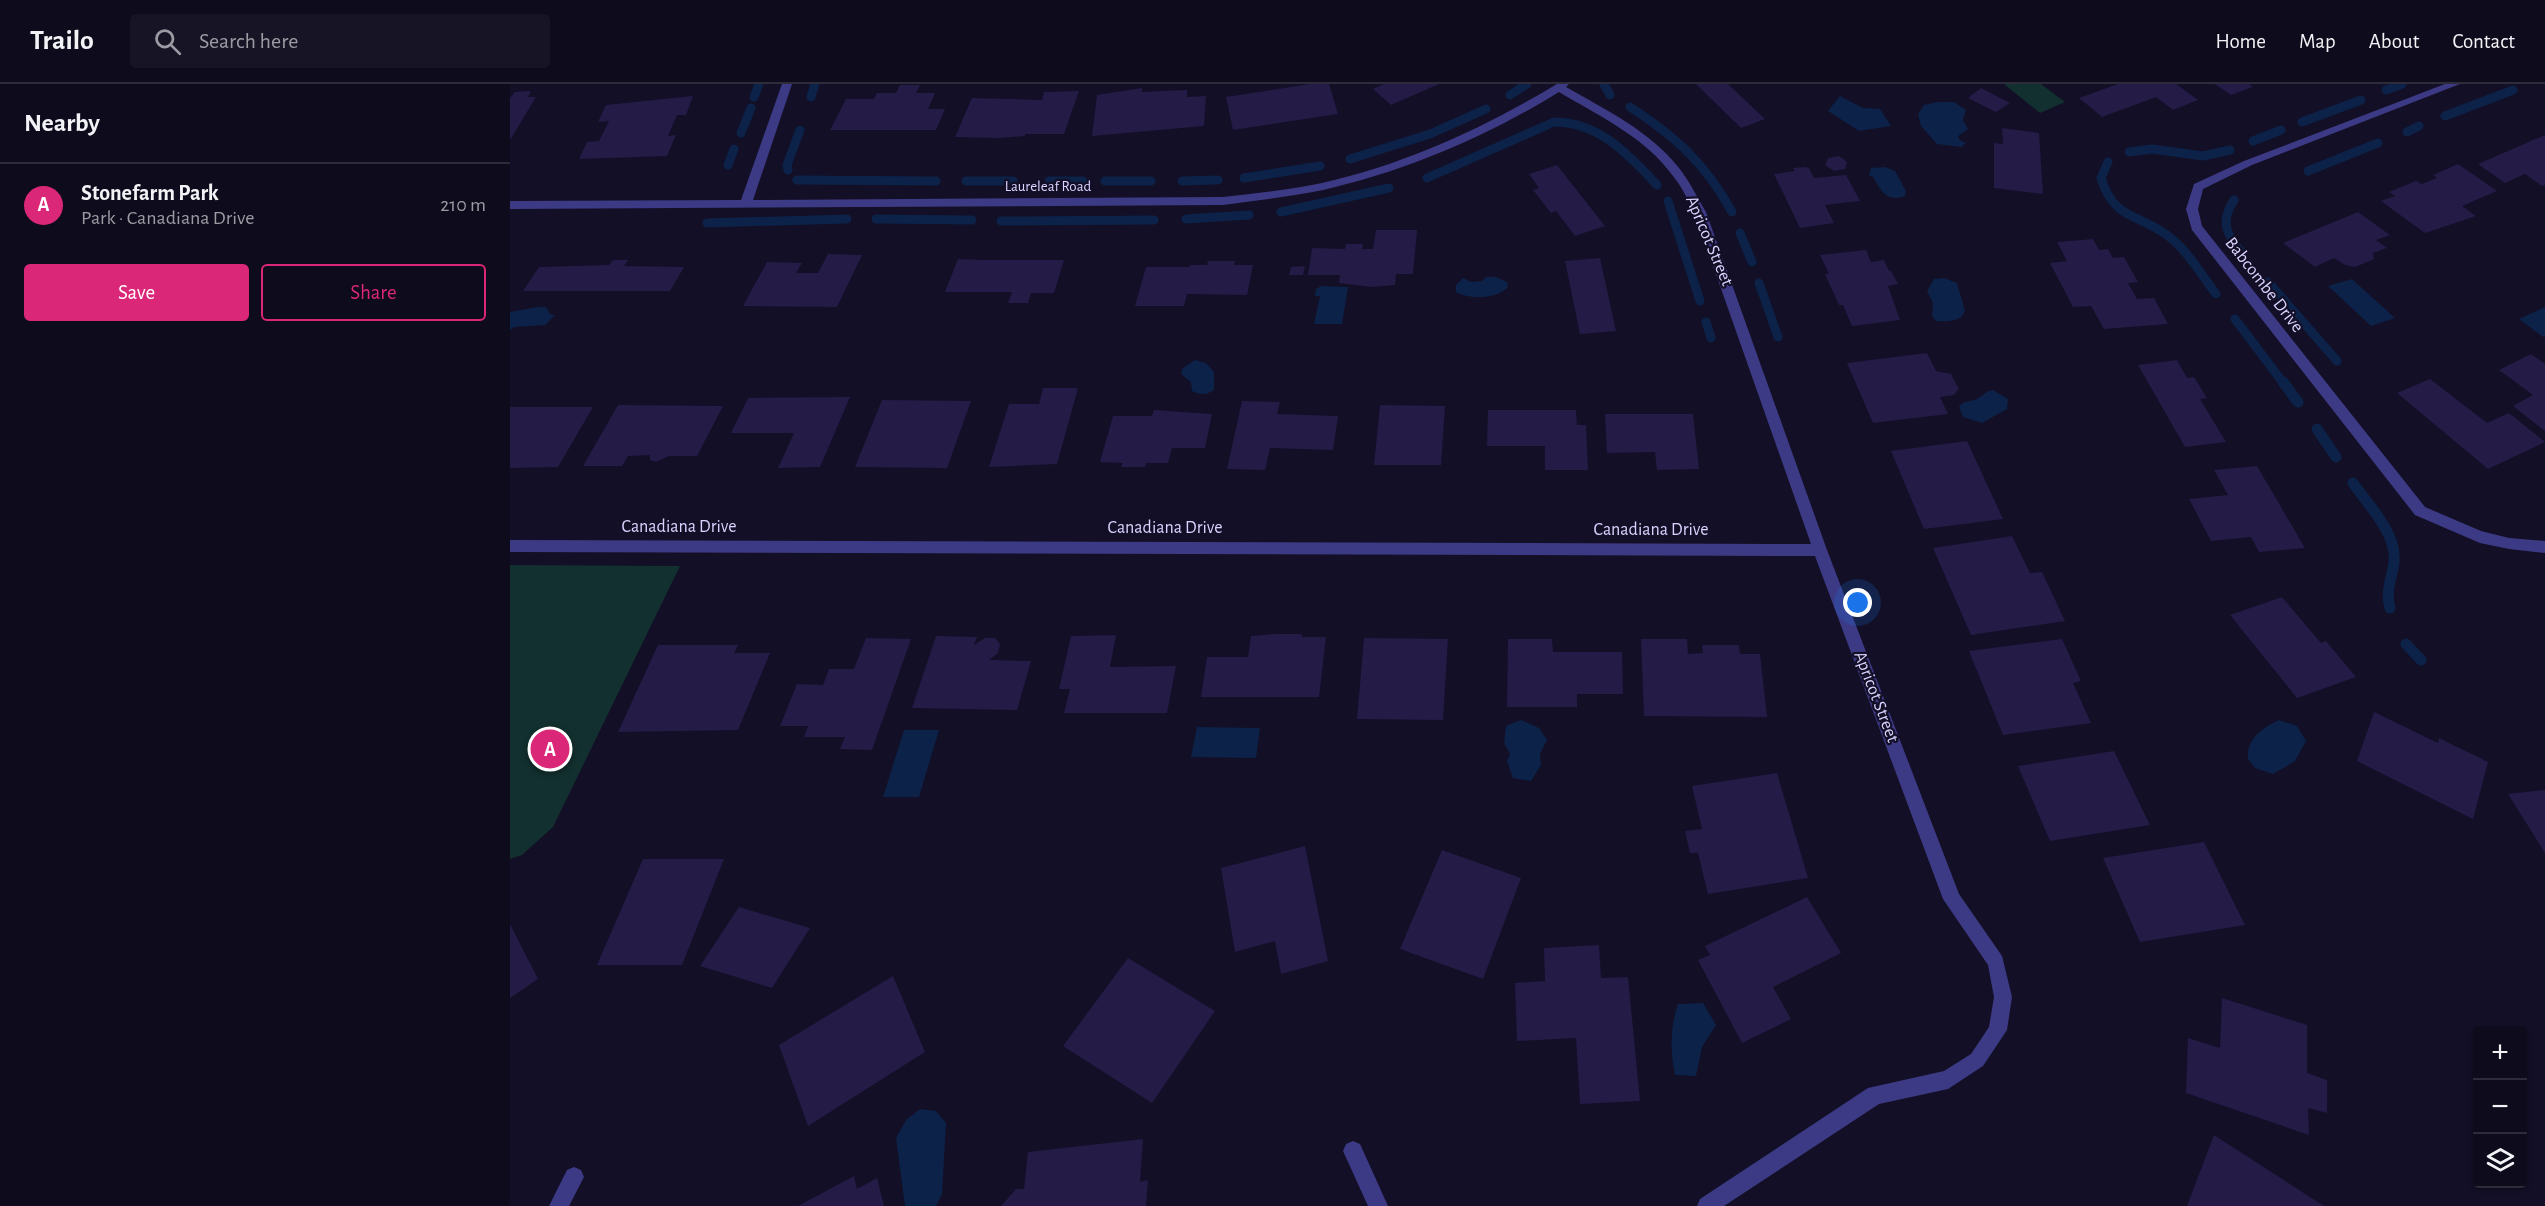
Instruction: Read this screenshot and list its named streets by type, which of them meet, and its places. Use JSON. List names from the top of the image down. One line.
{"streets":{"street":["Laureleaf Road","Apricot Street","Babcombe Drive","Canadiana Drive"]},"crossings":[["Laureleaf Road","Apricot Street"],["Apricot Street","Canadiana Drive"]],"page":{"header":"Trailo","search":"Search here","nav":["Home","Map","About","Contact"],"heading":"Nearby","list":[{"mark":"A","name":"Stonefarm Park","note":"Park · Canadiana Drive","value":"210 m"}],"buttons":["Save","Share"],"pins":"A","map_buttons":["+","−"]}}
